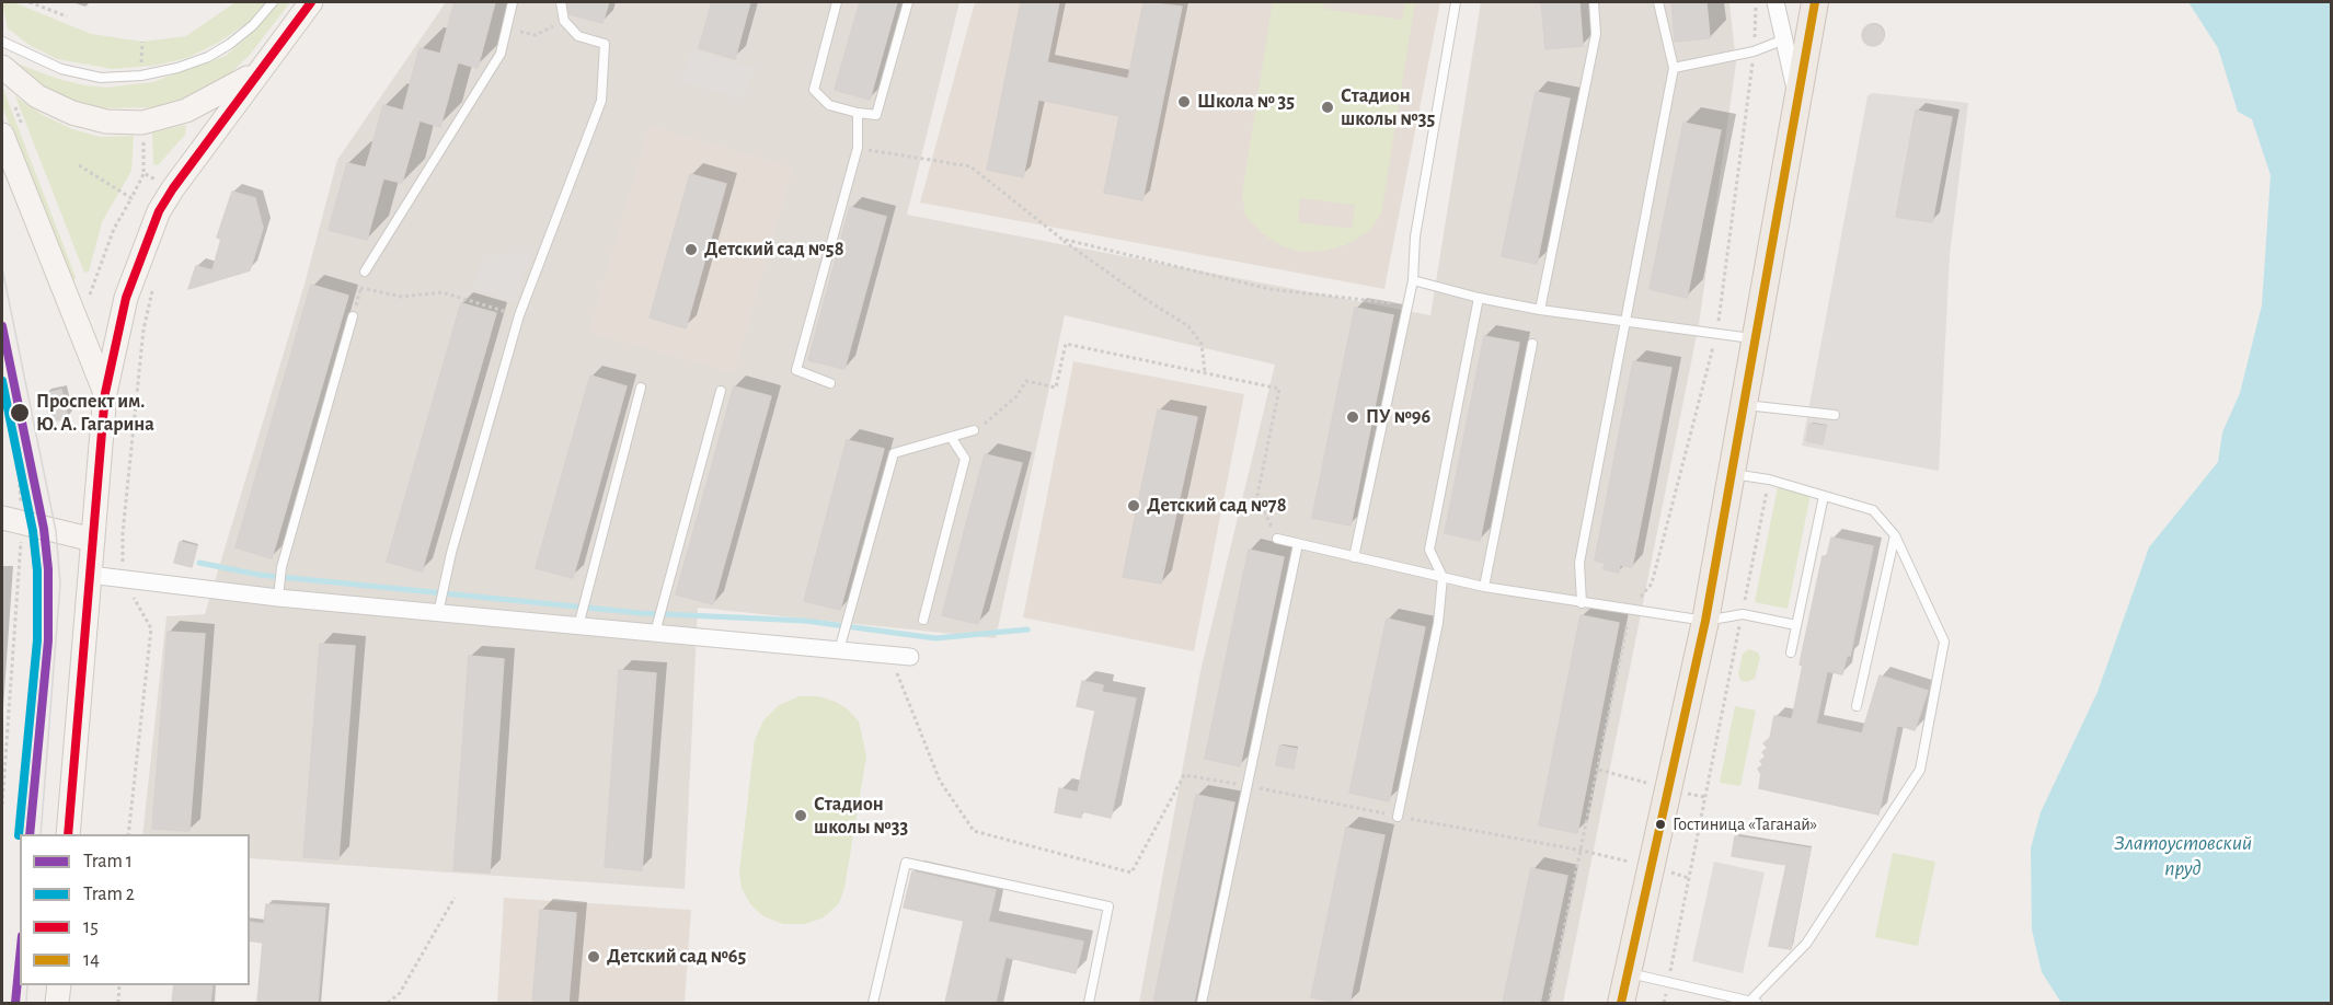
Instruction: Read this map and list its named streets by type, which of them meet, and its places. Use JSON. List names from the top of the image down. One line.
{"water":["Златоустовский пруд"],"places":["Школа № 35","Стадион школы №35","Детский сад №58","Проспект им. Ю. А. Гагарина","ПУ №96","Детский сад №78","Стадион школы №33","Гостиница «Таганай»","Детский сад №65"],"lines":["transit line 15","transit line 14","tram line 1","tram line 2"],"legend":["Tram 1","Tram 2","15","14"]}
